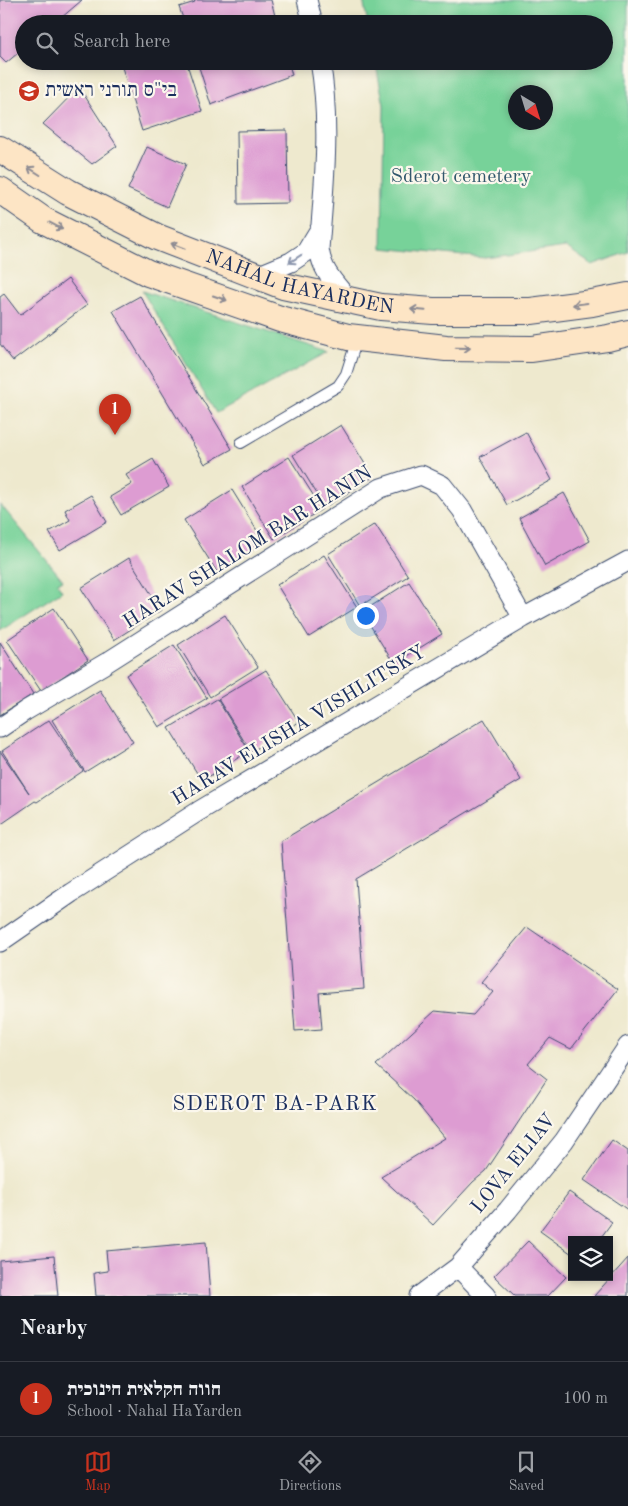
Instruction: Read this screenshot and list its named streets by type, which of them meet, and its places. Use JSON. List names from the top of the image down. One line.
{"streets":{"main road":["NAHAL HAYARDEN"],"street":["HARAV SHALOM BAR HANIN","HARAV ELISHA VISHLITSKY","LOVA ELIAV"]},"crossings":[["HARAV SHALOM BAR HANIN","HARAV ELISHA VISHLITSKY"]],"districts":["SDEROT BA-PARK"],"parks":["Sderot cemetery"],"places":{"school or university":["בי\"ס תורני ראשית"]},"north":"bottom right","page":{"search":"Search here","pins":"1","heading":"Nearby","list":[{"mark":"1","name":"חווה חקלאית חינוכית","note":"School · Nahal HaYarden","value":"100 m"}],"nav":["Map","Directions","Saved"]}}
